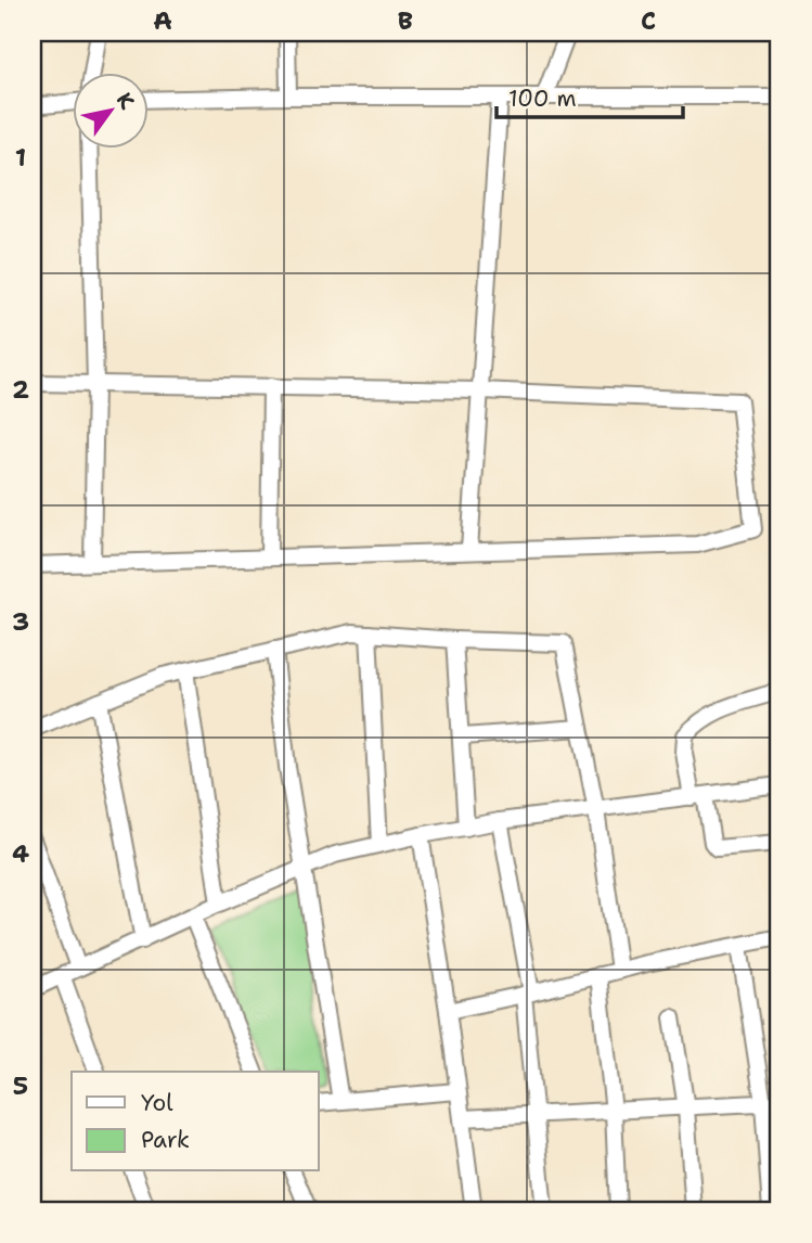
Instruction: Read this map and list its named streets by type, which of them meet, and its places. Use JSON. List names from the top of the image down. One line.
{"legend":["Yol","Park"],"scale_bar":"100 m","north":"top right","grid":{"columns":["A","B","C"],"rows":["1","2","3","4","5"]}}
